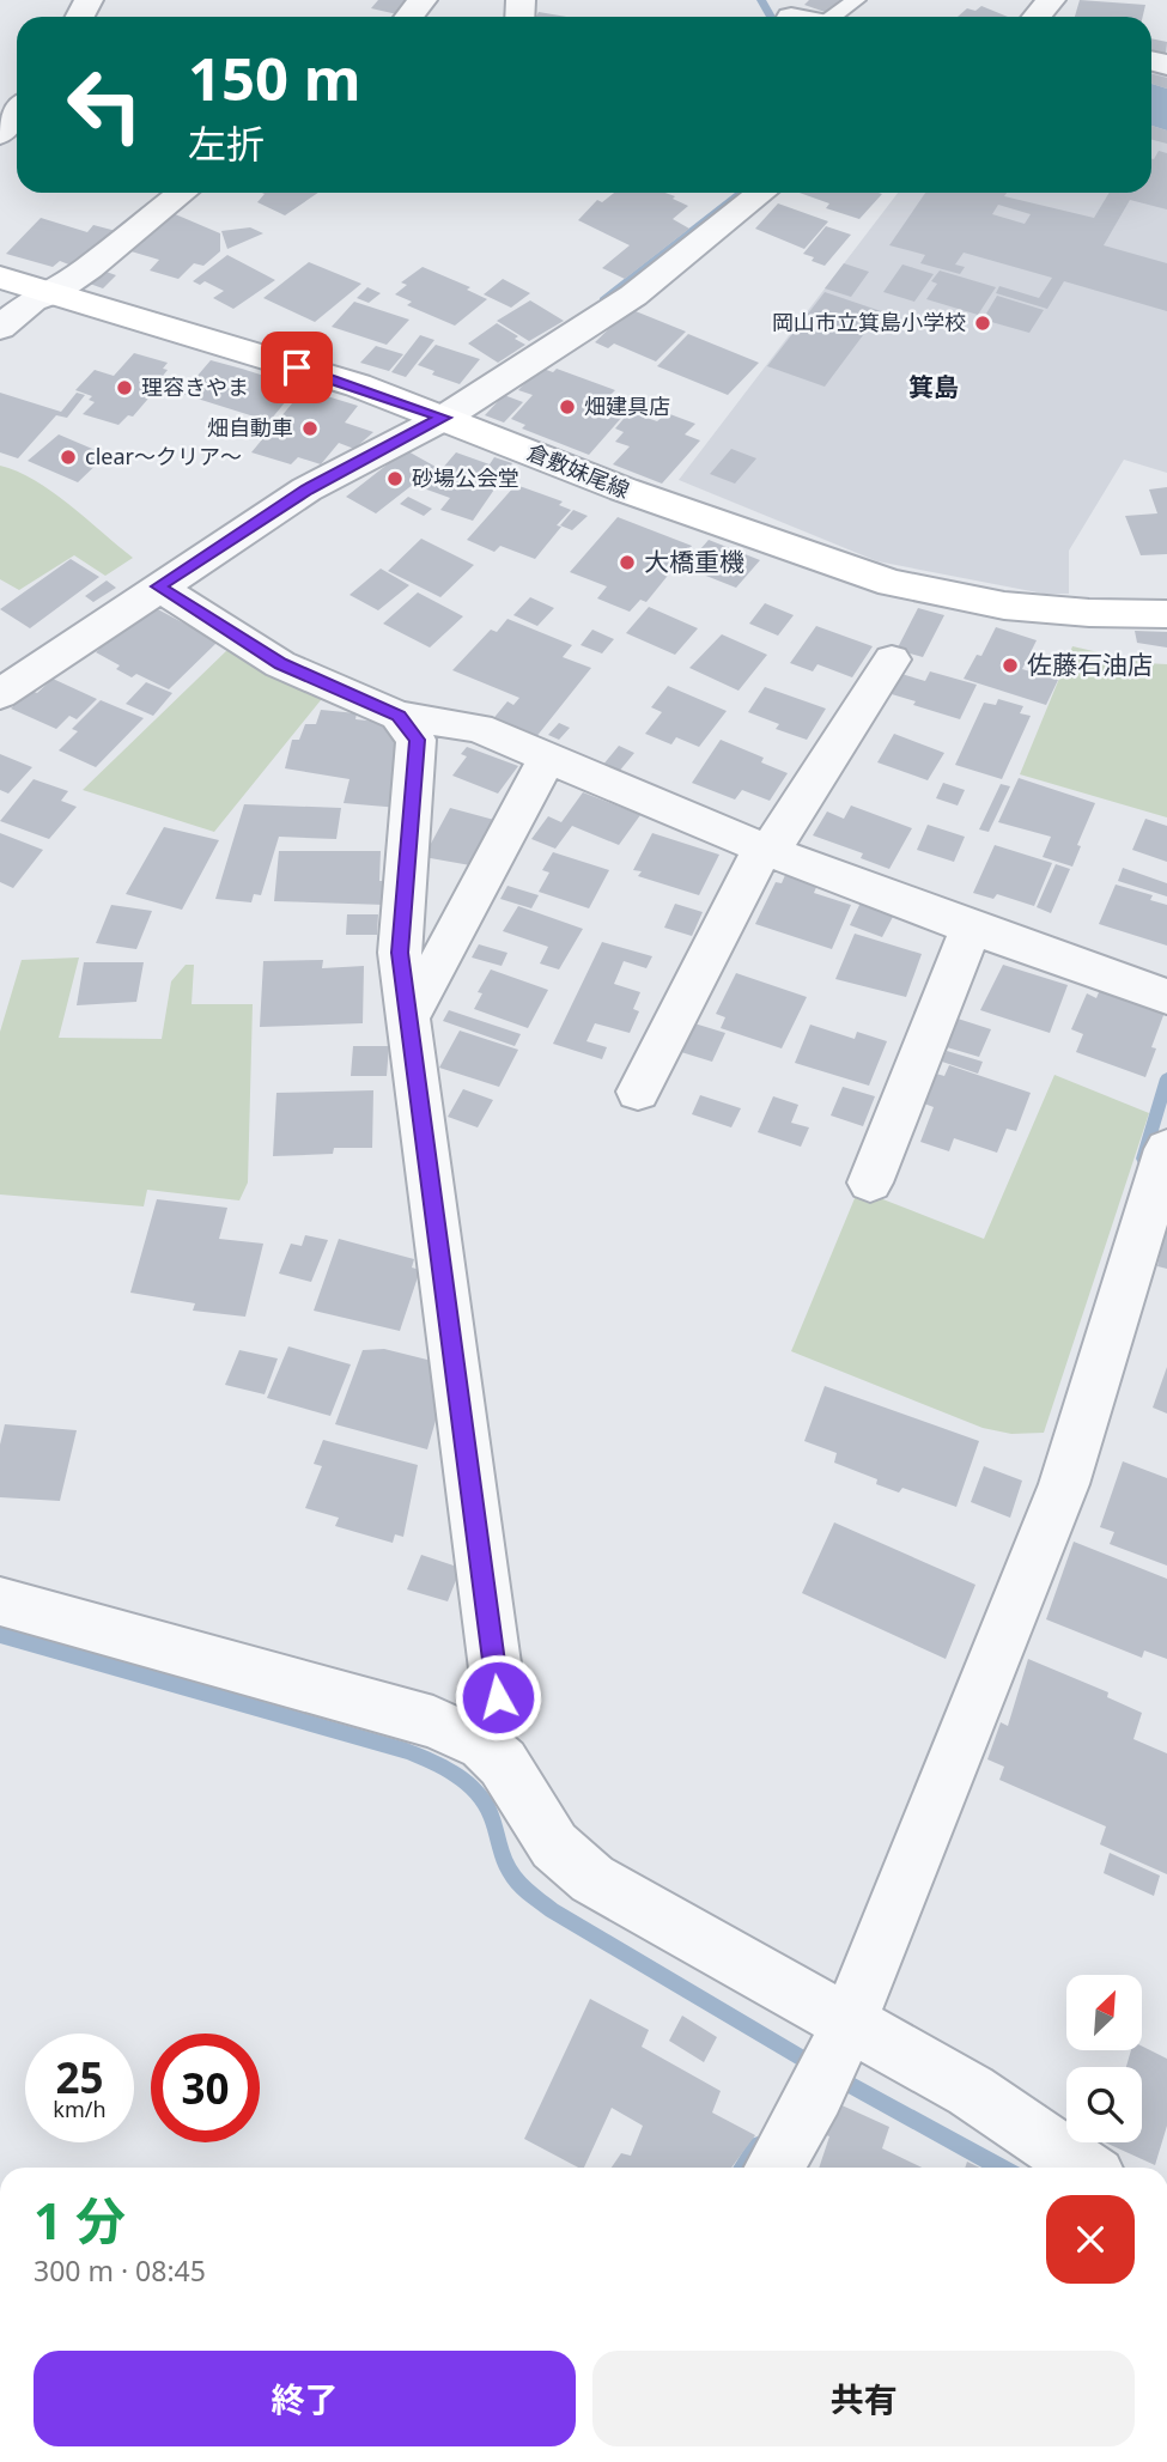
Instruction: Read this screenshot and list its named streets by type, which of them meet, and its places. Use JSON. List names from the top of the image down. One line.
{"streets":{"main road":["倉敷妹尾線"]},"districts":["箕島"],"places":["岡山市立箕島小学校","理容きやま","畑建具店","畑自動車","clear～クリア～","砂場公会堂","大橋重機","佐藤石油店"],"north":"top right","page":{"turn":["150 m","左折"],"speed":"25 km/h","limit":"30","heading":["1 分","300 m · 08:45"],"buttons":["終了","共有"]}}
